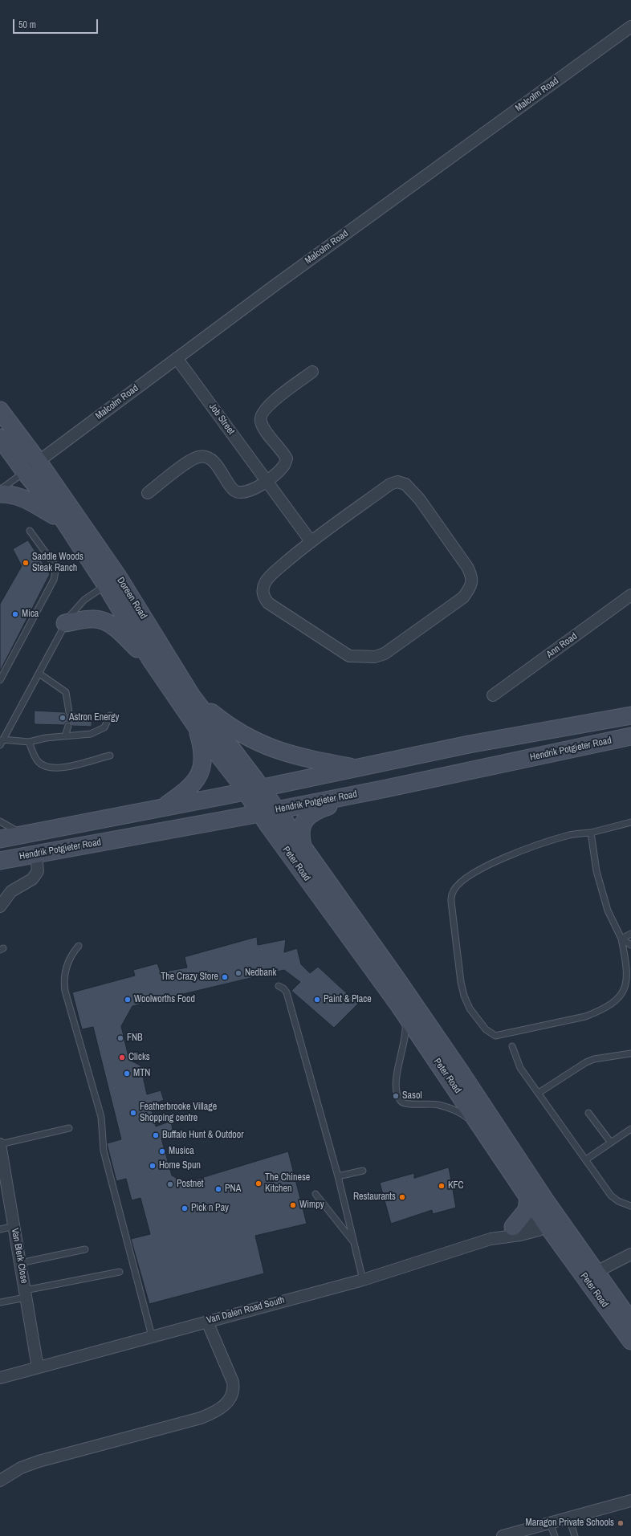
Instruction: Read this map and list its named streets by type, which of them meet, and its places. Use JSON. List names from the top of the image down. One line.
{"streets":{"main road":["Doreen Road","Hendrik Potgieter Road","Peter Road"],"street":["Malcolm Road","Job Street","Ann Road","Van Blerk Close","Van Dalen Road South"]},"crossings":[["Malcolm Road","Job Street"],["Malcolm Road","Doreen Road"],["Hendrik Potgieter Road","Peter Road"],["Peter Road","Van Dalen Road South"],["Van Blerk Close","Van Dalen Road South"]],"places":["Saddle Woods Steak Ranch","Mica","Astron Energy","Nedbank","The Crazy Store","Woolworths Food","Paint & Place","FNB","Clicks","MTN","Sasol","Featherbrooke Village Shopping centre","Buffalo Hunt & Outdoor","Musica","Home Spun","The Chinese Kitchen","Postnet","KFC","PNA","Restaurants","Wimpy","Pick n Pay","Maragon Private Schools"],"scale_bar":"50 m"}
